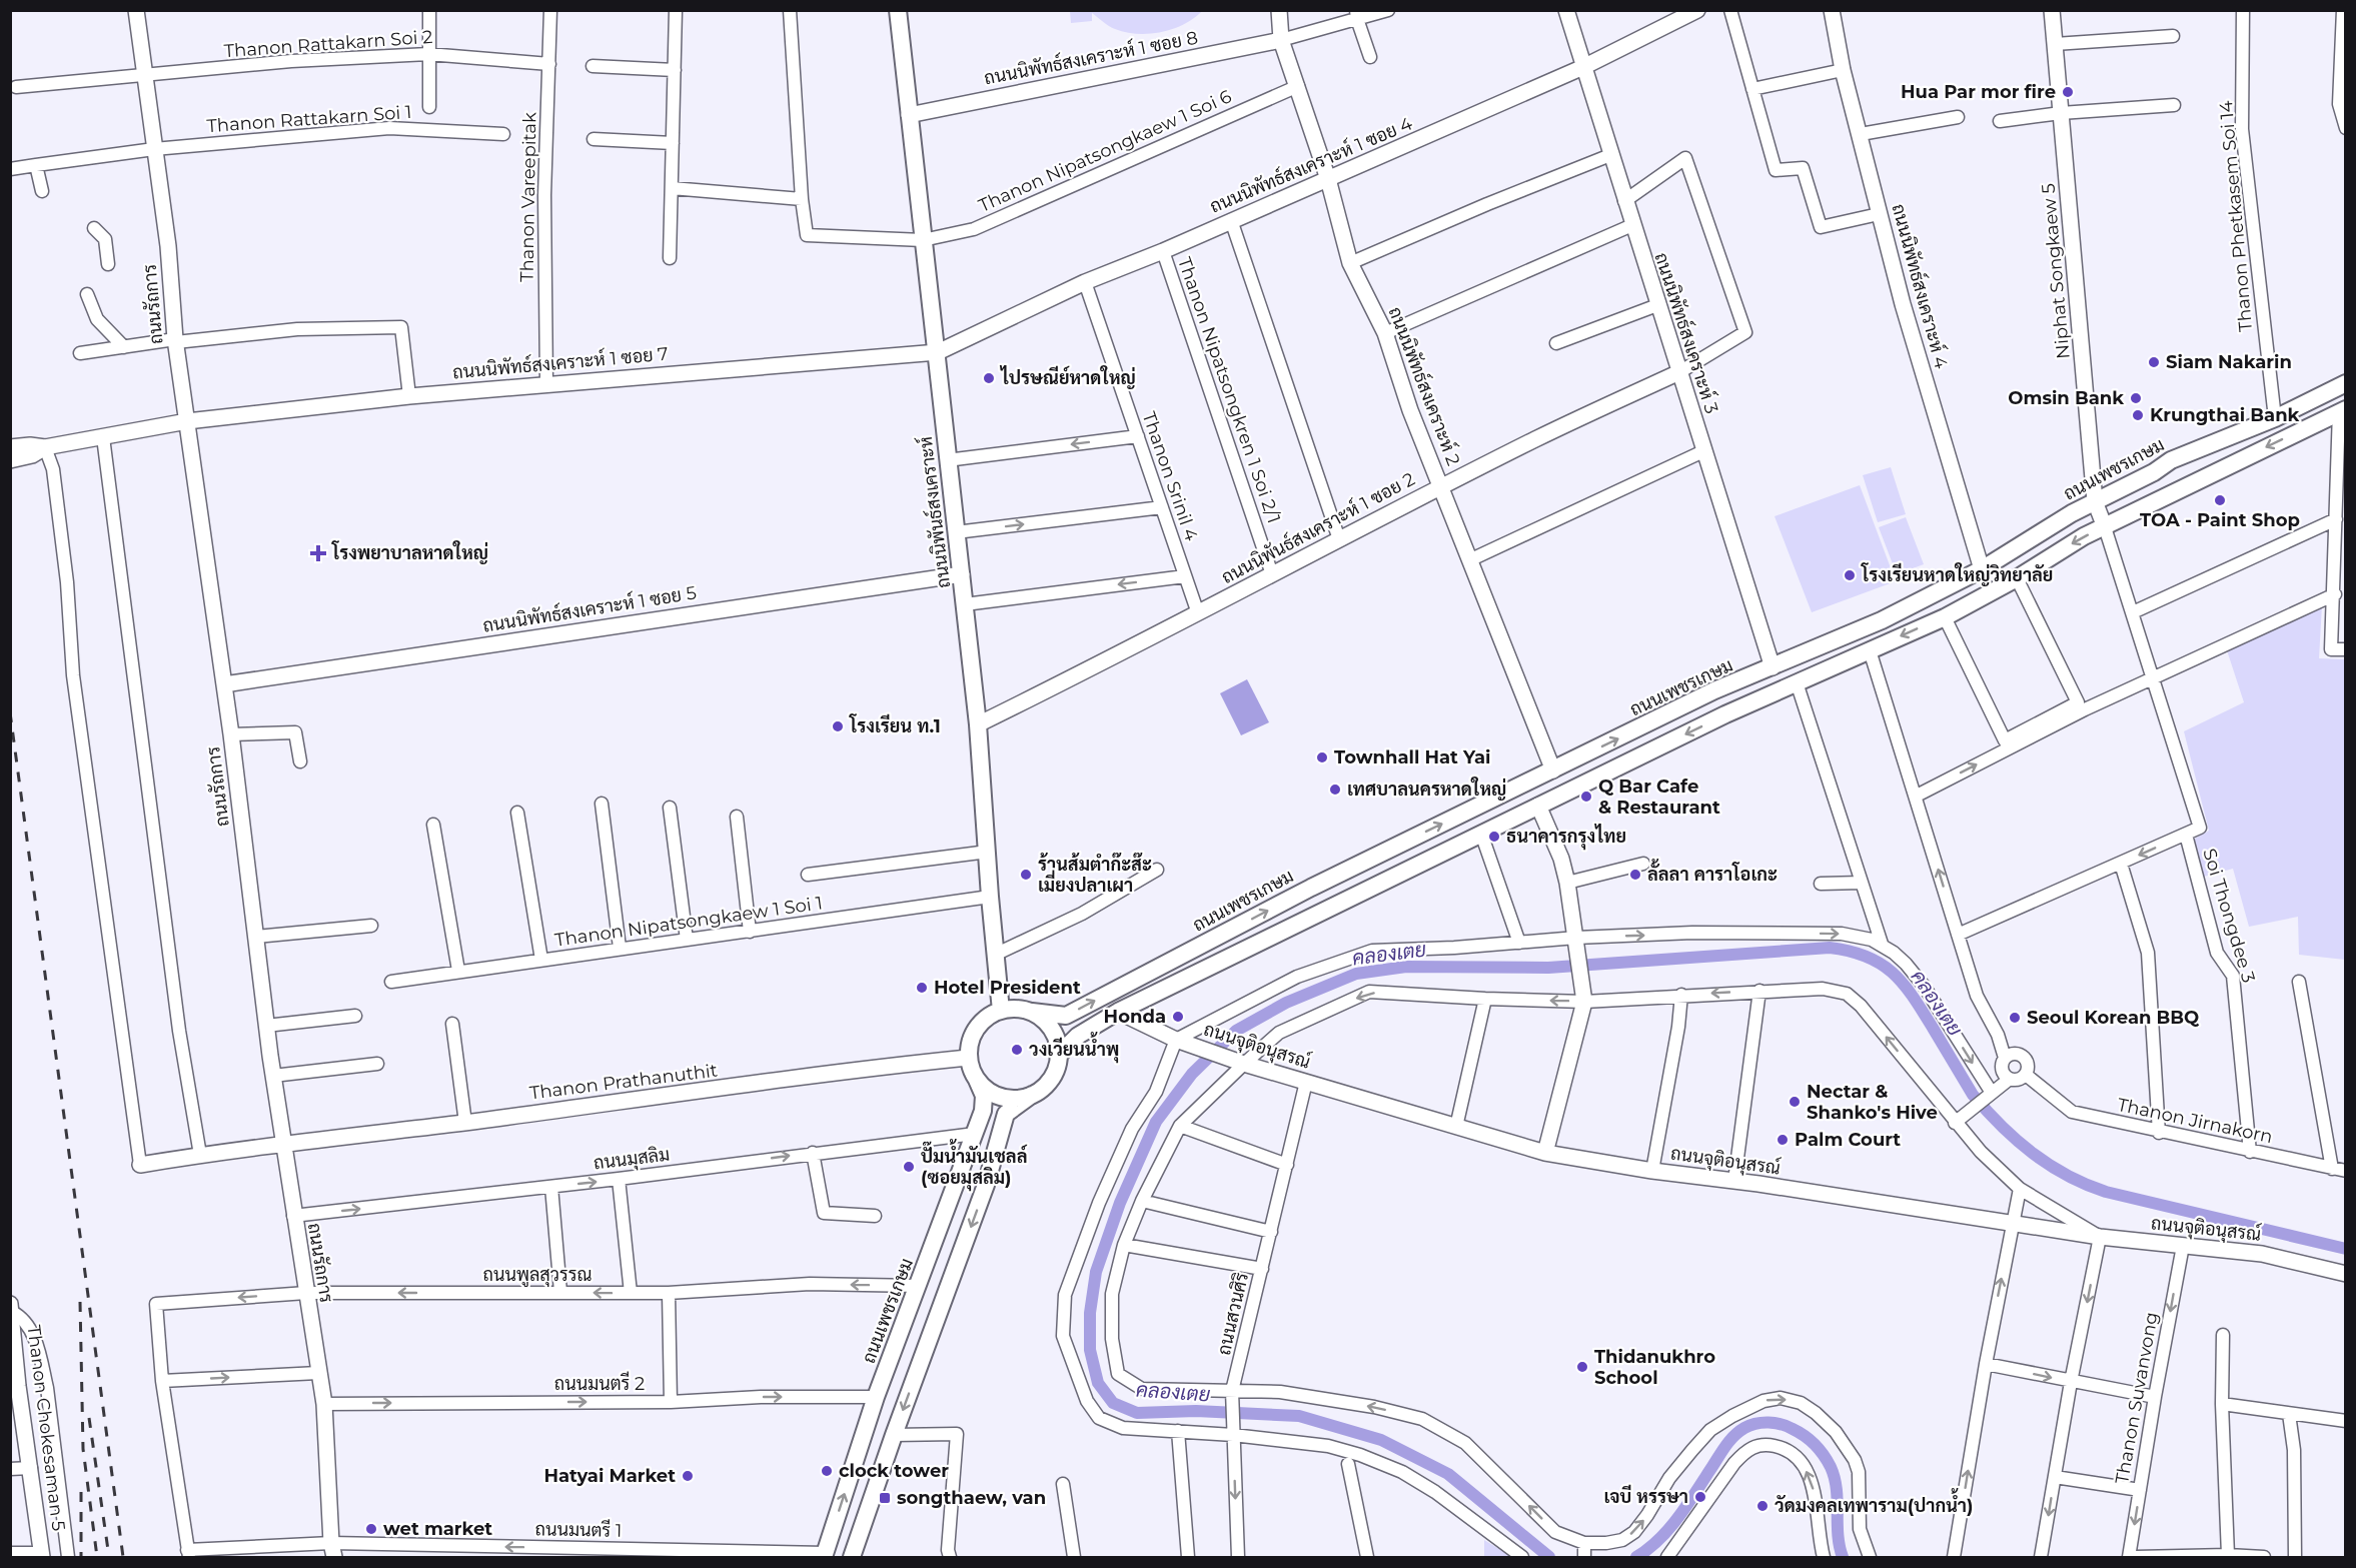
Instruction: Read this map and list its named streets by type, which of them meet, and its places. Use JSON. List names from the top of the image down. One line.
{"streets":{"main road":["ถนนเพชรเกษม","ถนนนิพันธ์สงเคราะห์"],"street":["Thanon Rattakarn Soi 2","ถนนนิพัทธ์สงเคราะห์ 1 ซอย 8","Thanon Rattakarn Soi 1","Thanon Nipatsongkaew 1 Soi 6","ถนนนิพัทธ์สงเคราะห์ 1 ซอย 4","Thanon Vareepitak","Thanon Phetkasem Soi 14","Niphat Songkaew 5","ถนนนิพัทธ์สงเคราะห์ 4","ถนนรัถการ","ถนนนิพัทธ์สงเคราะห์ 3","ถนนนิพัทธ์สงเคราะห์ 1 ซอย 7","ถนนนิพัทธ์สงเคราะห์ 2","Thanon Nipatsongkren 1 Soi 2/1","Thanon Srinil 4","ถนนนิพันธ์สงเคราะห์ 1 ซอย 2","ถนนนิพัทธ์สงเคราะห์ 1 ซอย 5","Soi Thongdee 3","Thanon Nipatsongkaew 1 Soi 1","ถนนจุติอนุสรณ์","Thanon Prathanuthit","Thanon Jirnakorn","ถนนมุสลิม","ถนนพูลสุวรรณ","ถนนสวนศิริ","ถนนมนตรี 2","Thanon Suvanvong","Thanon Chokesaman 5","ถนนมนตรี 1"]},"crossings":[["Thanon Rattakarn Soi 2","Thanon Vareepitak"],["Thanon Rattakarn Soi 2","ถนนรัถการ"],["ถนนนิพัทธ์สงเคราะห์ 1 ซอย 8","ถนนนิพัทธ์สงเคราะห์ 2"],["ถนนนิพัทธ์สงเคราะห์ 1 ซอย 8","ถนนนิพันธ์สงเคราะห์"],["Thanon Rattakarn Soi 1","ถนนรัถการ"],["Thanon Nipatsongkaew 1 Soi 6","ถนนนิพัทธ์สงเคราะห์ 2"],["Thanon Nipatsongkaew 1 Soi 6","ถนนนิพันธ์สงเคราะห์"],["ถนนนิพัทธ์สงเคราะห์ 1 ซอย 4","ถนนนิพัทธ์สงเคราะห์ 3"],["ถนนนิพัทธ์สงเคราะห์ 1 ซอย 4","ถนนนิพัทธ์สงเคราะห์ 1 ซอย 7"],["ถนนนิพัทธ์สงเคราะห์ 1 ซอย 4","ถนนนิพัทธ์สงเคราะห์ 2"],["ถนนนิพัทธ์สงเคราะห์ 1 ซอย 4","Thanon Nipatsongkren 1 Soi 2/1"],["ถนนนิพัทธ์สงเคราะห์ 1 ซอย 4","Thanon Srinil 4"],["ถนนนิพัทธ์สงเคราะห์ 1 ซอย 4","ถนนนิพันธ์สงเคราะห์"],["Thanon Vareepitak","ถนนนิพัทธ์สงเคราะห์ 1 ซอย 7"],["Thanon Phetkasem Soi 14","ถนนเพชรเกษม"],["Niphat Songkaew 5","ถนนเพชรเกษม"],["ถนนนิพัทธ์สงเคราะห์ 4","ถนนเพชรเกษม"],["ถนนรัถการ","ถนนนิพัทธ์สงเคราะห์ 1 ซอย 7"],["ถนนรัถการ","ถนนนิพัทธ์สงเคราะห์ 1 ซอย 5"],["ถนนรัถการ","Thanon Prathanuthit"],["ถนนรัถการ","ถนนมุสลิม"],["ถนนรัถการ","ถนนพูลสุวรรณ"],["ถนนรัถการ","ถนนมนตรี 2"],["ถนนรัถการ","ถนนมนตรี 1"],["ถนนนิพัทธ์สงเคราะห์ 3","ถนนเพชรเกษม"],["ถนนนิพัทธ์สงเคราะห์ 3","ถนนนิพันธ์สงเคราะห์ 1 ซอย 2"],["ถนนนิพัทธ์สงเคราะห์ 1 ซอย 7","ถนนนิพันธ์สงเคราะห์"],["ถนนนิพัทธ์สงเคราะห์ 2","ถนนเพชรเกษม"],["ถนนนิพัทธ์สงเคราะห์ 2","ถนนนิพันธ์สงเคราะห์ 1 ซอย 2"],["Thanon Nipatsongkren 1 Soi 2/1","ถนนนิพันธ์สงเคราะห์ 1 ซอย 2"],["ถนนเพชรเกษม","ถนนนิพันธ์สงเคราะห์"],["ถนนเพชรเกษม","Thanon Prathanuthit"],["ถนนเพชรเกษม","ถนนมุสลิม"],["ถนนเพชรเกษม","ถนนพูลสุวรรณ"],["ถนนเพชรเกษม","ถนนมนตรี 2"],["ถนนเพชรเกษม","ถนนมนตรี 1"],["Thanon Srinil 4","ถนนนิพันธ์สงเคราะห์ 1 ซอย 2"],["ถนนนิพันธ์สงเคราะห์","ถนนนิพันธ์สงเคราะห์ 1 ซอย 2"],["ถนนนิพันธ์สงเคราะห์","ถนนนิพัทธ์สงเคราะห์ 1 ซอย 5"],["ถนนนิพันธ์สงเคราะห์","Thanon Nipatsongkaew 1 Soi 1"],["ถนนนิพันธ์สงเคราะห์","Thanon Prathanuthit"],["Soi Thongdee 3","Thanon Jirnakorn"],["ถนนจุติอนุสรณ์","ถนนสวนศิริ"],["ถนนจุติอนุสรณ์","Thanon Suvanvong"]],"one_way":["ถนนมุสลิม","ถนนพูลสุวรรณ","ถนนมนตรี 2","ถนนมนตรี 1"],"water":["คลองเตย"],"places":{"other":["Hua Par mor fire","Siam Nakarin","ไปรษณีย์หาดใหญ่","Omsin Bank","Krungthai Bank","TOA - Paint Shop","โรงเรียนหาดใหญ่วิทยาลัย","โรงเรียน ท.1","Townhall Hat Yai","เทศบาลนครหาดใหญ่","Q Bar Cafe & Restaurant","ธนาคารกรุงไทย","ร้านส้มตำก๊ะส๊ะ เมี่ยงปลาเผา","ลั้ลลา คาราโอเกะ","Hotel President","Honda","Seoul Korean BBQ","วงเวียนน้ำพุ","Nectar & Shanko's Hive","Palm Court","ปั๊มน้ำมันเชลล์ (ซอยมุสลิม)","Thidanukhro School","clock tower","Hatyai Market","เจบี หรรษา","วัดมงคลเทพาราม(ปากน้ำ)","wet market"],"health":["โรงพยาบาลหาดใหญ่"],"transit":["songthaew, van"]}}
